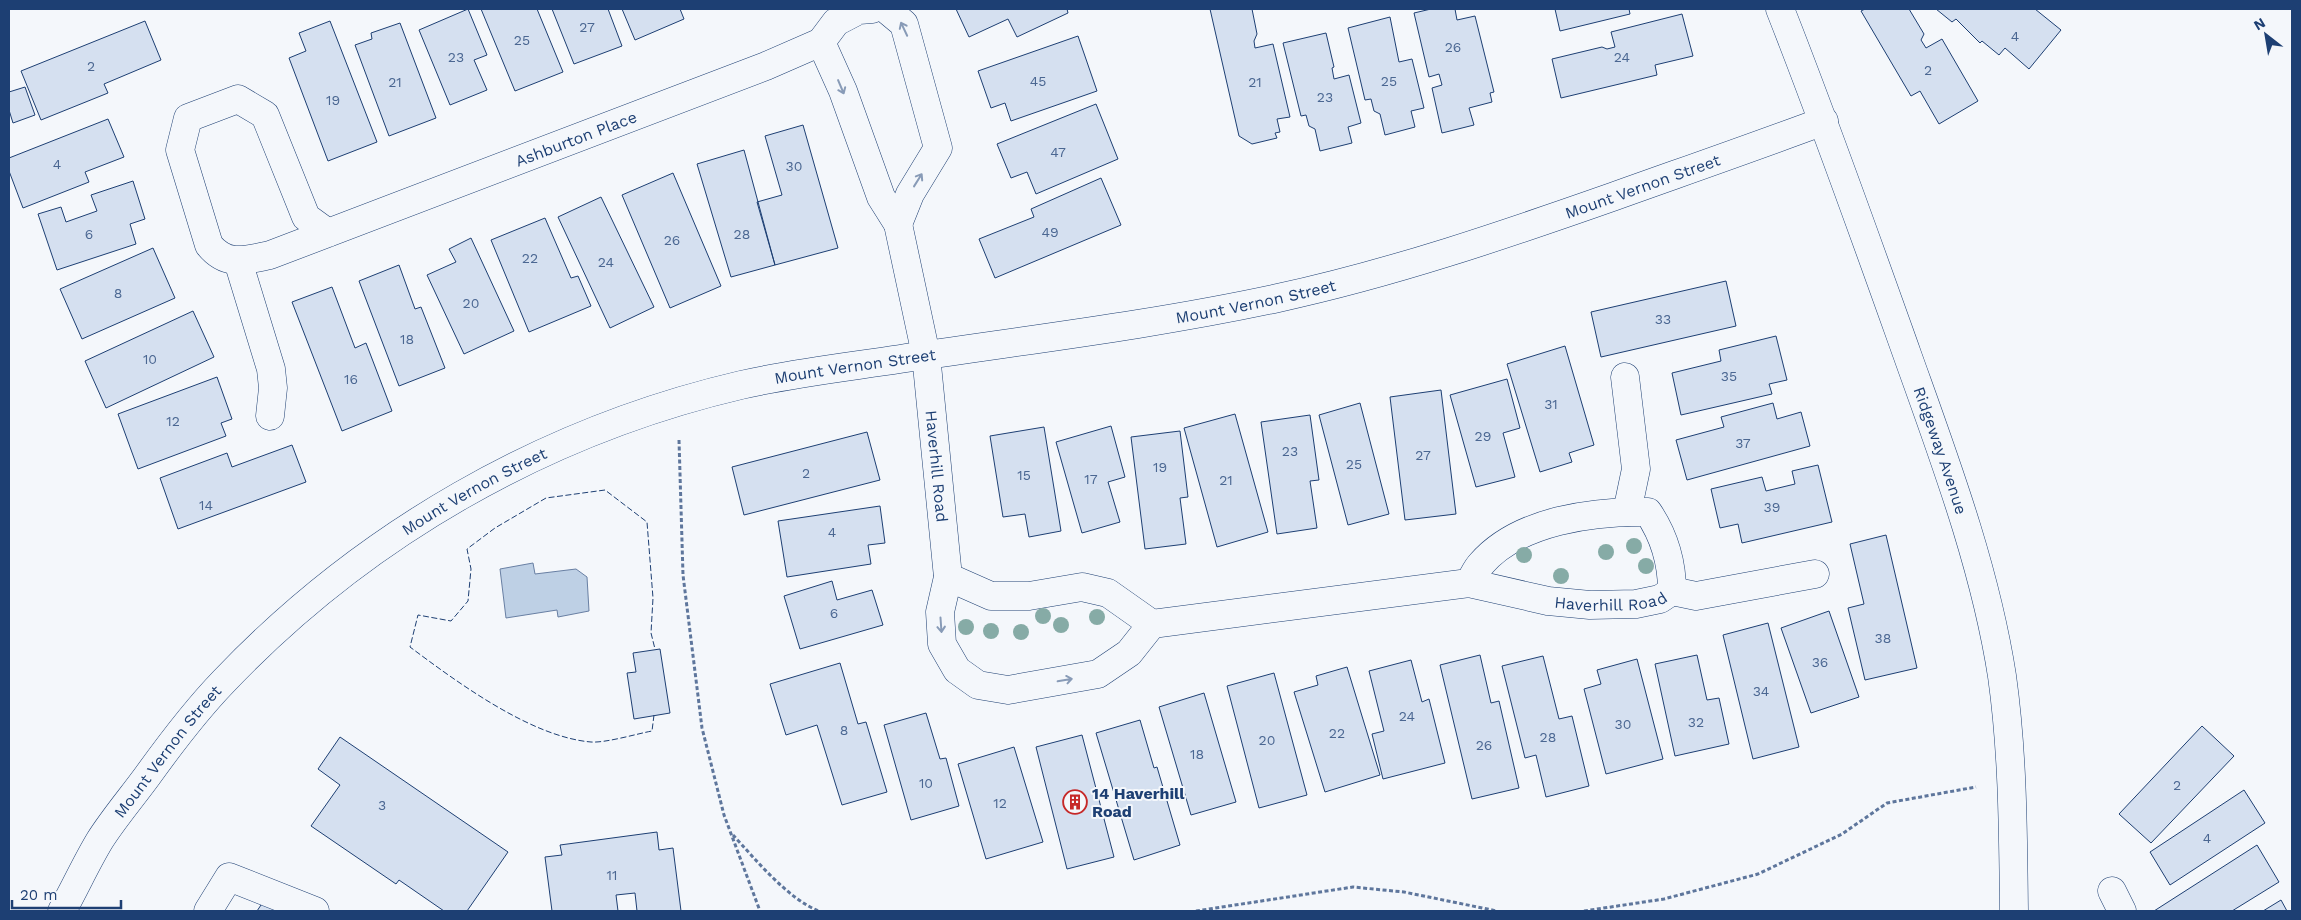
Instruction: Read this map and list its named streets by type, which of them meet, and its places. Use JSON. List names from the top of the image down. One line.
{"streets":{"street":["Ashburton Place","Mount Vernon Street","Ridgeway Avenue","Haverhill Road"]},"crossings":[["Mount Vernon Street","Ridgeway Avenue"],["Mount Vernon Street","Haverhill Road"]],"places":{"building":["14 Haverhill Road"]},"house_numbers":["27","4","25","26","23","24","2","2","45","25","21","21","23","19","47","4","30","49","6","28","26","22","24","8","20","33","18","10","35","16","31","12","29","37","23","27","25","19","2","15","17","21","14","39","4","6","38","36","34","24","32","30","8","22","28","20","26","18","10","2","12","3","4","11"],"scale_bar":"20 m","north":"top left"}
